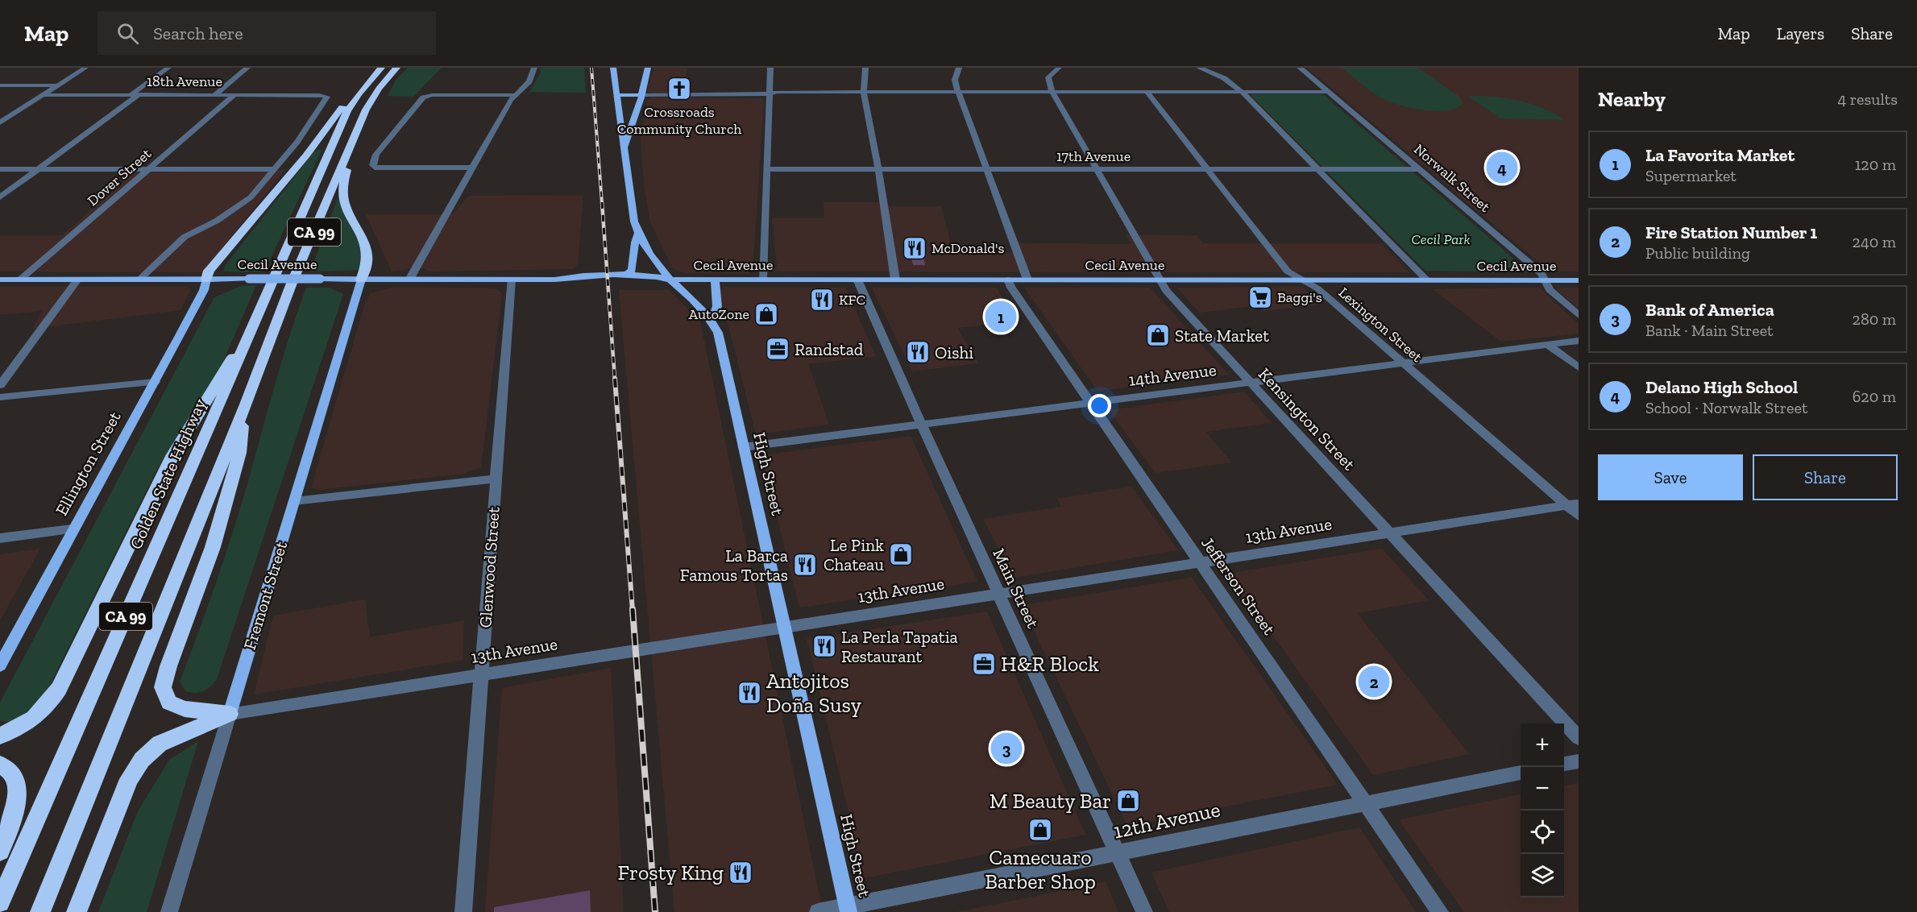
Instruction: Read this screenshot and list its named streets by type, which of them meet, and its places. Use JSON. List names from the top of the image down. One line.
{"streets":{"highway":["CA 99","Golden State Highway"],"main road":["Cecil Avenue","Ellington Street","High Street","Fremont Street"],"street":["18th Avenue","17th Avenue","Dover Street","Norwalk Street","Lexington Street","14th Avenue","Kensington Street","13th Avenue","Glenwood Street","Jefferson Street","Main Street","12th Avenue"]},"crossings":[["18th Avenue","Dover Street"],["17th Avenue","Norwalk Street"],["17th Avenue","Lexington Street"],["17th Avenue","Kensington Street"],["Dover Street","Cecil Avenue"],["Norwalk Street","Cecil Avenue"],["Cecil Avenue","Lexington Street"],["Cecil Avenue","Kensington Street"],["Cecil Avenue","Ellington Street"],["Cecil Avenue","High Street"],["Cecil Avenue","Glenwood Street"],["Cecil Avenue","Jefferson Street"],["Cecil Avenue","Main Street"],["Cecil Avenue","Fremont Street"],["Lexington Street","14th Avenue"],["Lexington Street","13th Avenue"],["14th Avenue","Kensington Street"],["14th Avenue","High Street"],["14th Avenue","Jefferson Street"],["14th Avenue","Main Street"],["Kensington Street","13th Avenue"],["High Street","13th Avenue"],["High Street","12th Avenue"],["13th Avenue","Glenwood Street"],["13th Avenue","Jefferson Street"],["13th Avenue","Main Street"],["13th Avenue","Fremont Street"],["Jefferson Street","12th Avenue"],["Main Street","12th Avenue"]],"parks":["Cecil Park"],"places":{"church":["Crossroads Community Church"],"restaurant":["McDonald's","KFC","Oishi","La Barca Famous Tortas","La Perla Tapatia Restaurant","Antojitos Doña Susy","Frosty King"],"supermarket":["Baggi's"],"shop":["AutoZone","State Market","Le Pink Chateau","M Beauty Bar","Camecuaro Barber Shop"],"office":["Randstad","H&R Block"]},"page":{"header":"Map","search":"Search here","nav":["Map","Layers","Share"],"heading":["Nearby","4 results"],"list":[{"mark":"1","name":"La Favorita Market","note":"Supermarket","value":"120 m"},{"mark":"2","name":"Fire Station Number 1","note":"Public building","value":"240 m"},{"mark":"3","name":"Bank of America","note":"Bank · Main Street","value":"280 m"},{"mark":"4","name":"Delano High School","note":"School · Norwalk Street","value":"620 m"}],"pins":["4","1","2","3"],"buttons":["Save","Share"],"map_buttons":["+","−"]}}
